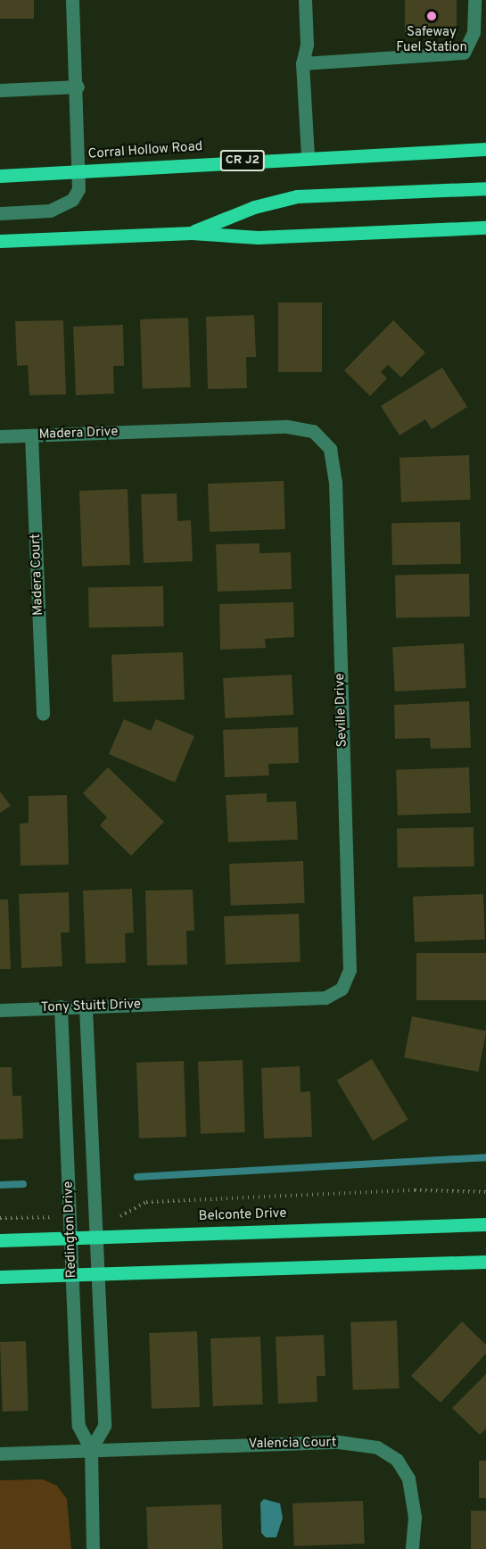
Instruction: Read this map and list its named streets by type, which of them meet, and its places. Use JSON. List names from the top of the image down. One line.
{"streets":{"main road":["Corral Hollow Road","CR J2","Belconte Drive"],"street":["Madera Drive","Madera Court","Seville Drive","Tony Stuitt Drive","Redington Drive","Valencia Court"]},"crossings":[["Madera Drive","Madera Court"],["Madera Drive","Seville Drive"],["Seville Drive","Tony Stuitt Drive"],["Tony Stuitt Drive","Redington Drive"],["Belconte Drive","Redington Drive"],["Redington Drive","Valencia Court"]],"places":["Safeway Fuel Station"]}
